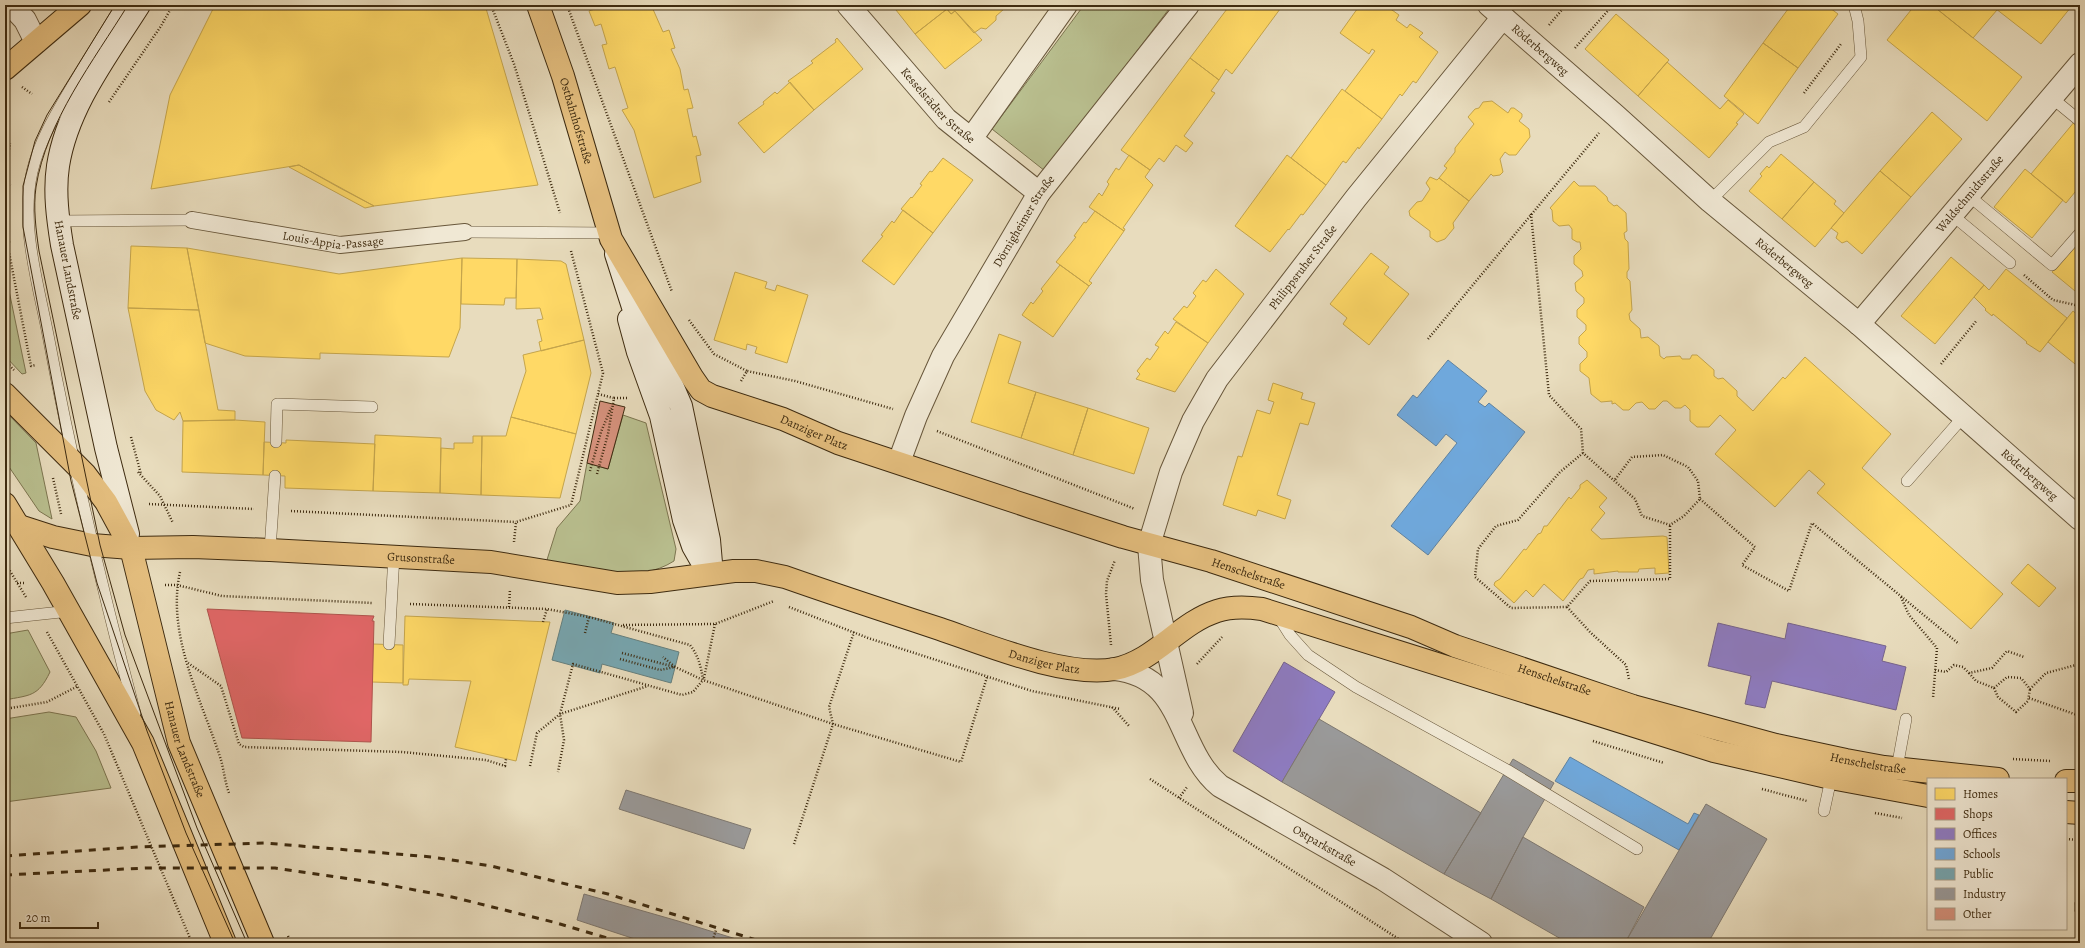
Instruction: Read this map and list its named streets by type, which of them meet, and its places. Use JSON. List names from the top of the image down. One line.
{"streets":{"main road":["Ostbahnhofstraße","Hanauer Landstraße","Danziger Platz","Grusonstraße","Henschelstraße"],"street":["Röderbergweg","Kesselstädter Straße","Waldschmidtstraße","Dörnigheimer Straße","Louis-Appia-Passage","Philippsruher Straße","Ostparkstraße"]},"crossings":[["Röderbergweg","Waldschmidtstraße"],["Röderbergweg","Philippsruher Straße"],["Kesselstädter Straße","Dörnigheimer Straße"],["Ostbahnhofstraße","Louis-Appia-Passage"],["Ostbahnhofstraße","Danziger Platz"],["Dörnigheimer Straße","Danziger Platz"],["Louis-Appia-Passage","Hanauer Landstraße"],["Louis-Appia-Passage","Danziger Platz"],["Philippsruher Straße","Henschelstraße"],["Hanauer Landstraße","Grusonstraße"],["Danziger Platz","Grusonstraße"],["Danziger Platz","Henschelstraße"],["Danziger Platz","Ostparkstraße"],["Henschelstraße","Ostparkstraße"]],"legend":["Homes","Shops","Offices","Schools","Public","Industry","Other"],"scale_bar":"20 m"}
